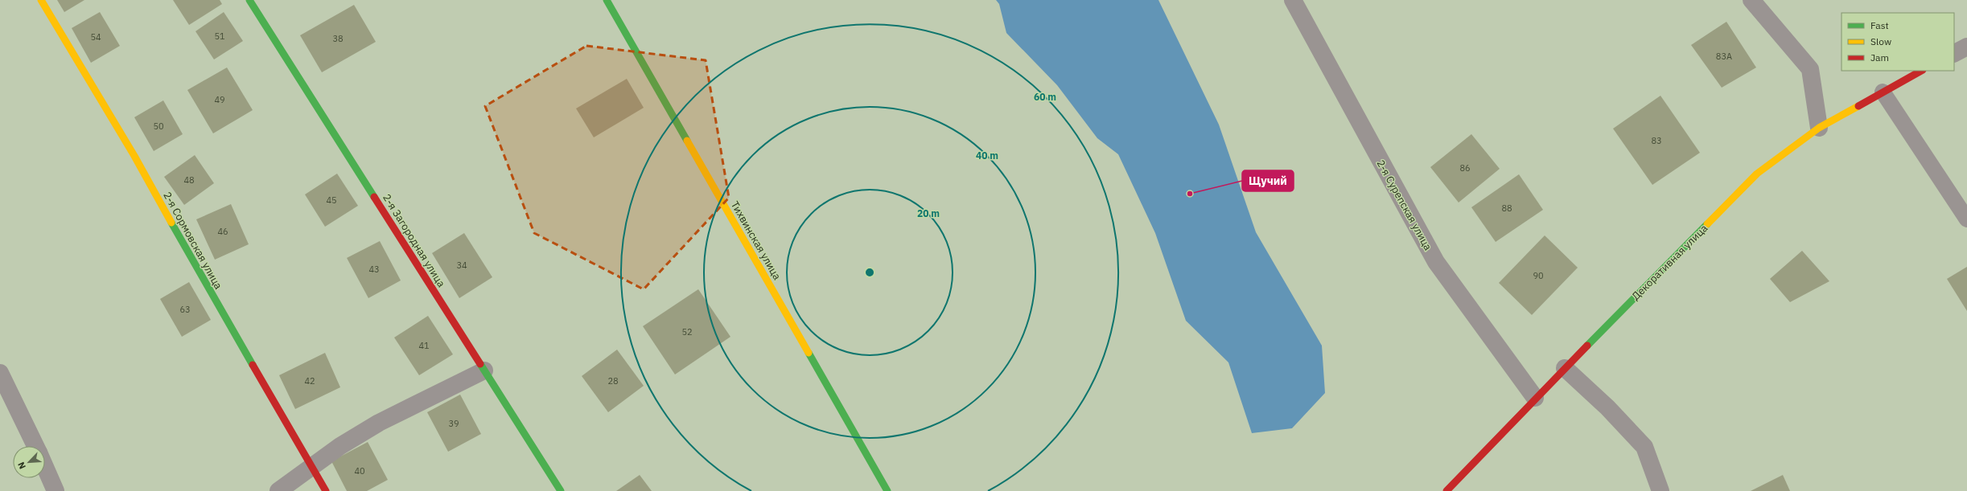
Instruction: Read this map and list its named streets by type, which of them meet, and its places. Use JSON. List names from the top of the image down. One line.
{"streets":{"street":["2-я Сурепская улица","2-я Сормовская улица","2-я Загородная улица","Тихвинская улица","Декоративная улица"]},"crossings":[["2-я Сурепская улица","Декоративная улица"]],"places":["Щучий"],"house_numbers":["51","54","38","83А","49","50","83","86","48","45","88","46","34","43","90","63","52","41","42","28","39","40"],"legend":["Fast","Slow","Jam"],"north":"bottom left","rings":["60 m","40 m","20 m"]}
